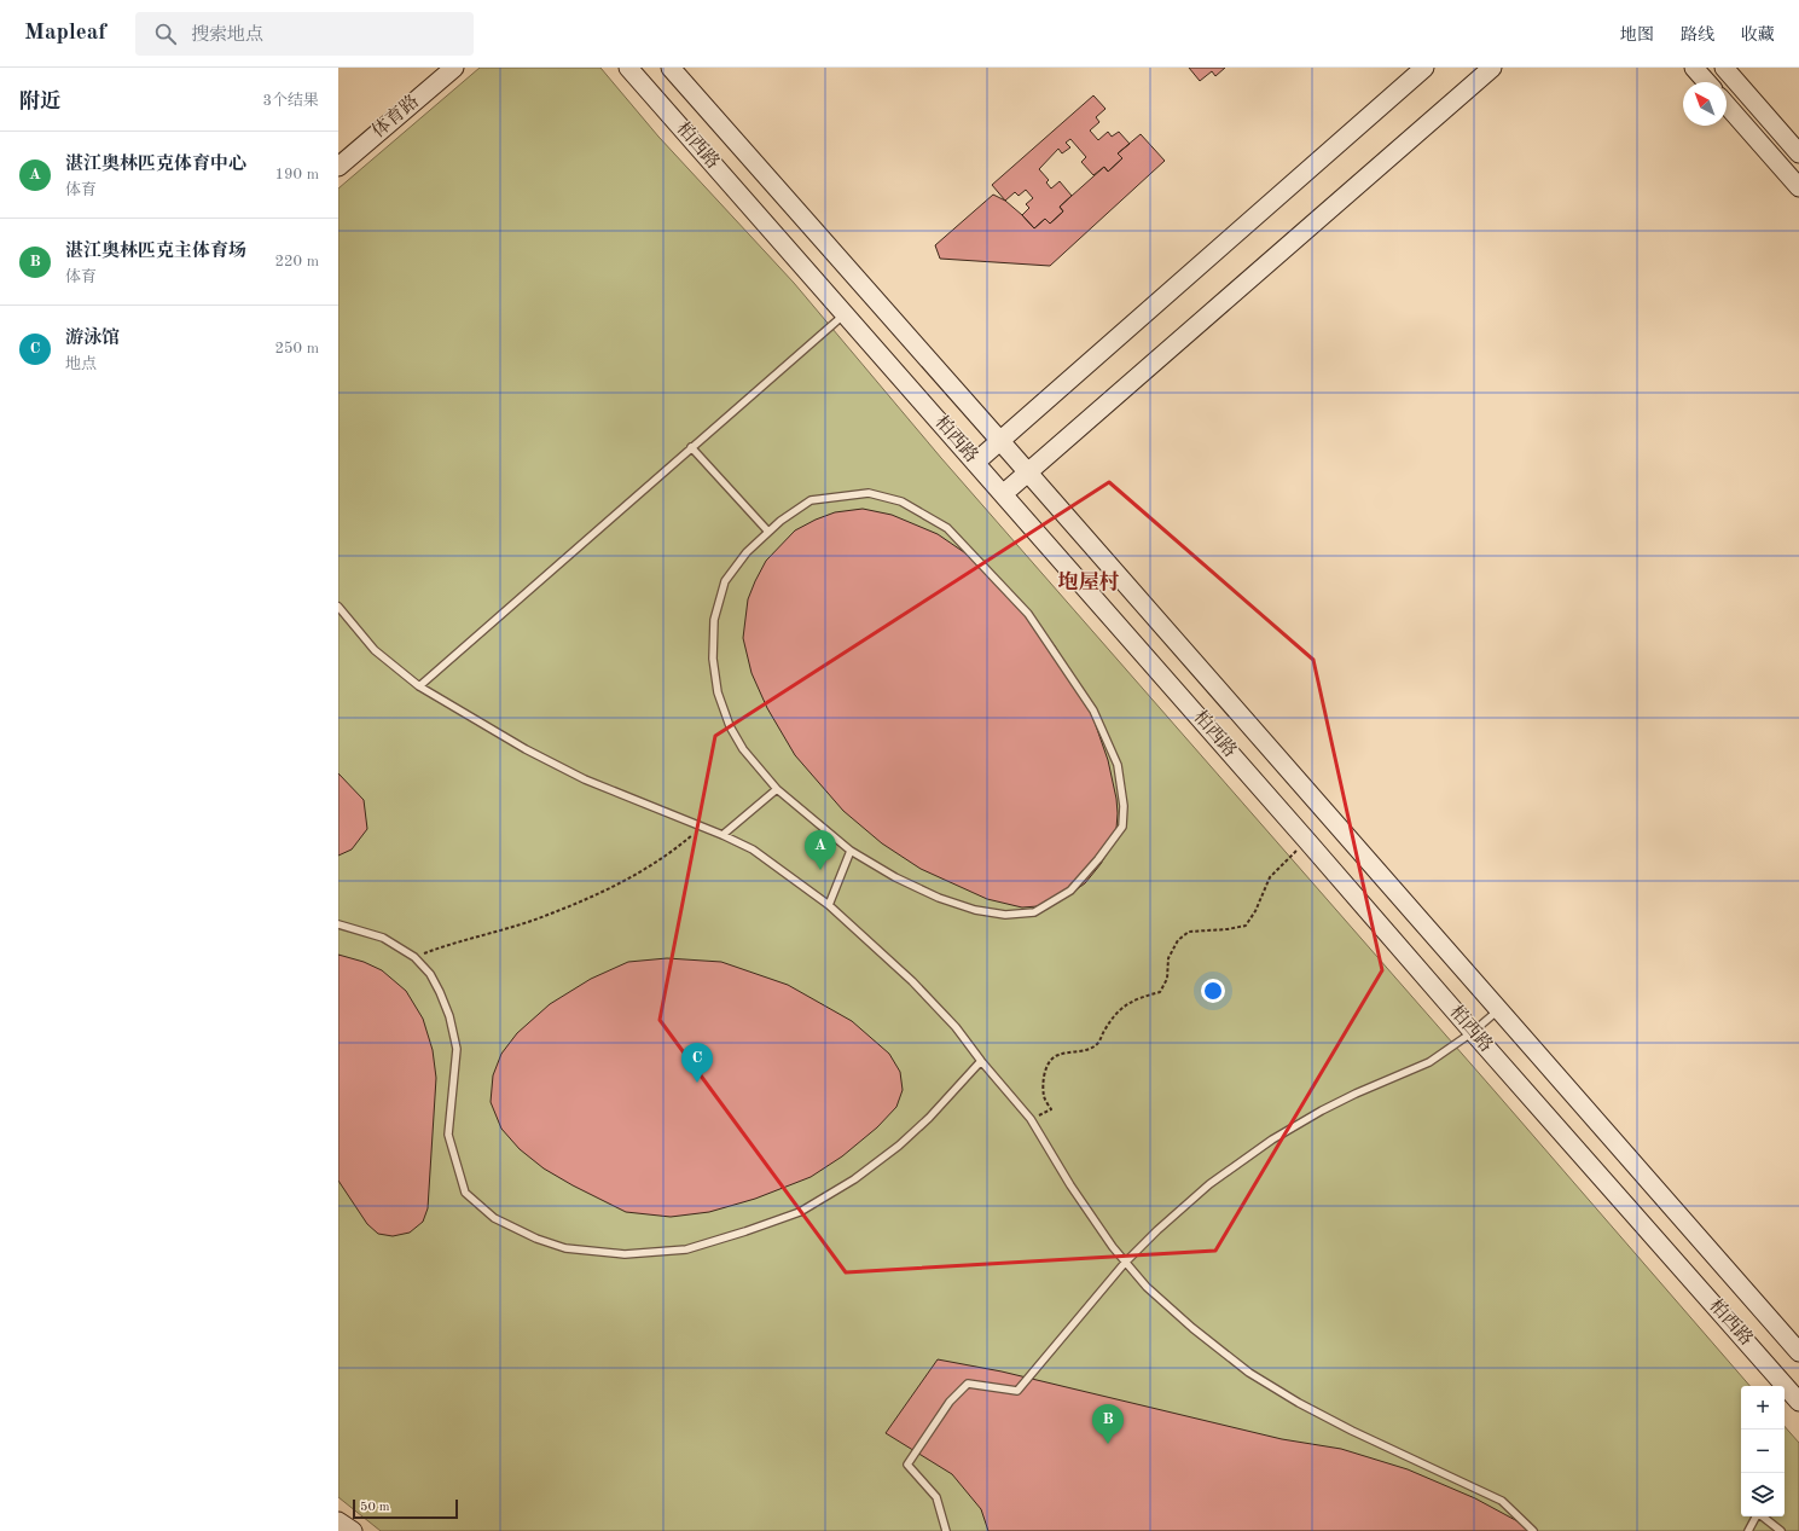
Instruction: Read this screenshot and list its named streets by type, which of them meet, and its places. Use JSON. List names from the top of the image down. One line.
{"streets":{"main road":["体育路","柏西路"]},"districts":["垉屋村"],"scale_bar":"50 m","north":"top left","page":{"header":"Mapleaf","search":"搜索地点","nav":["地图","路线","收藏"],"heading":["附近","3个结果"],"list":[{"mark":"A","name":"湛江奥林匹克体育中心","note":"体育","value":"190 m"},{"mark":"B","name":"湛江奥林匹克主体育场","note":"体育","value":"220 m"},{"mark":"C","name":"游泳馆","note":"地点","value":"250 m"}],"pins":["A","C","B"],"map_buttons":["+","−"],"scale":"50 m"}}
